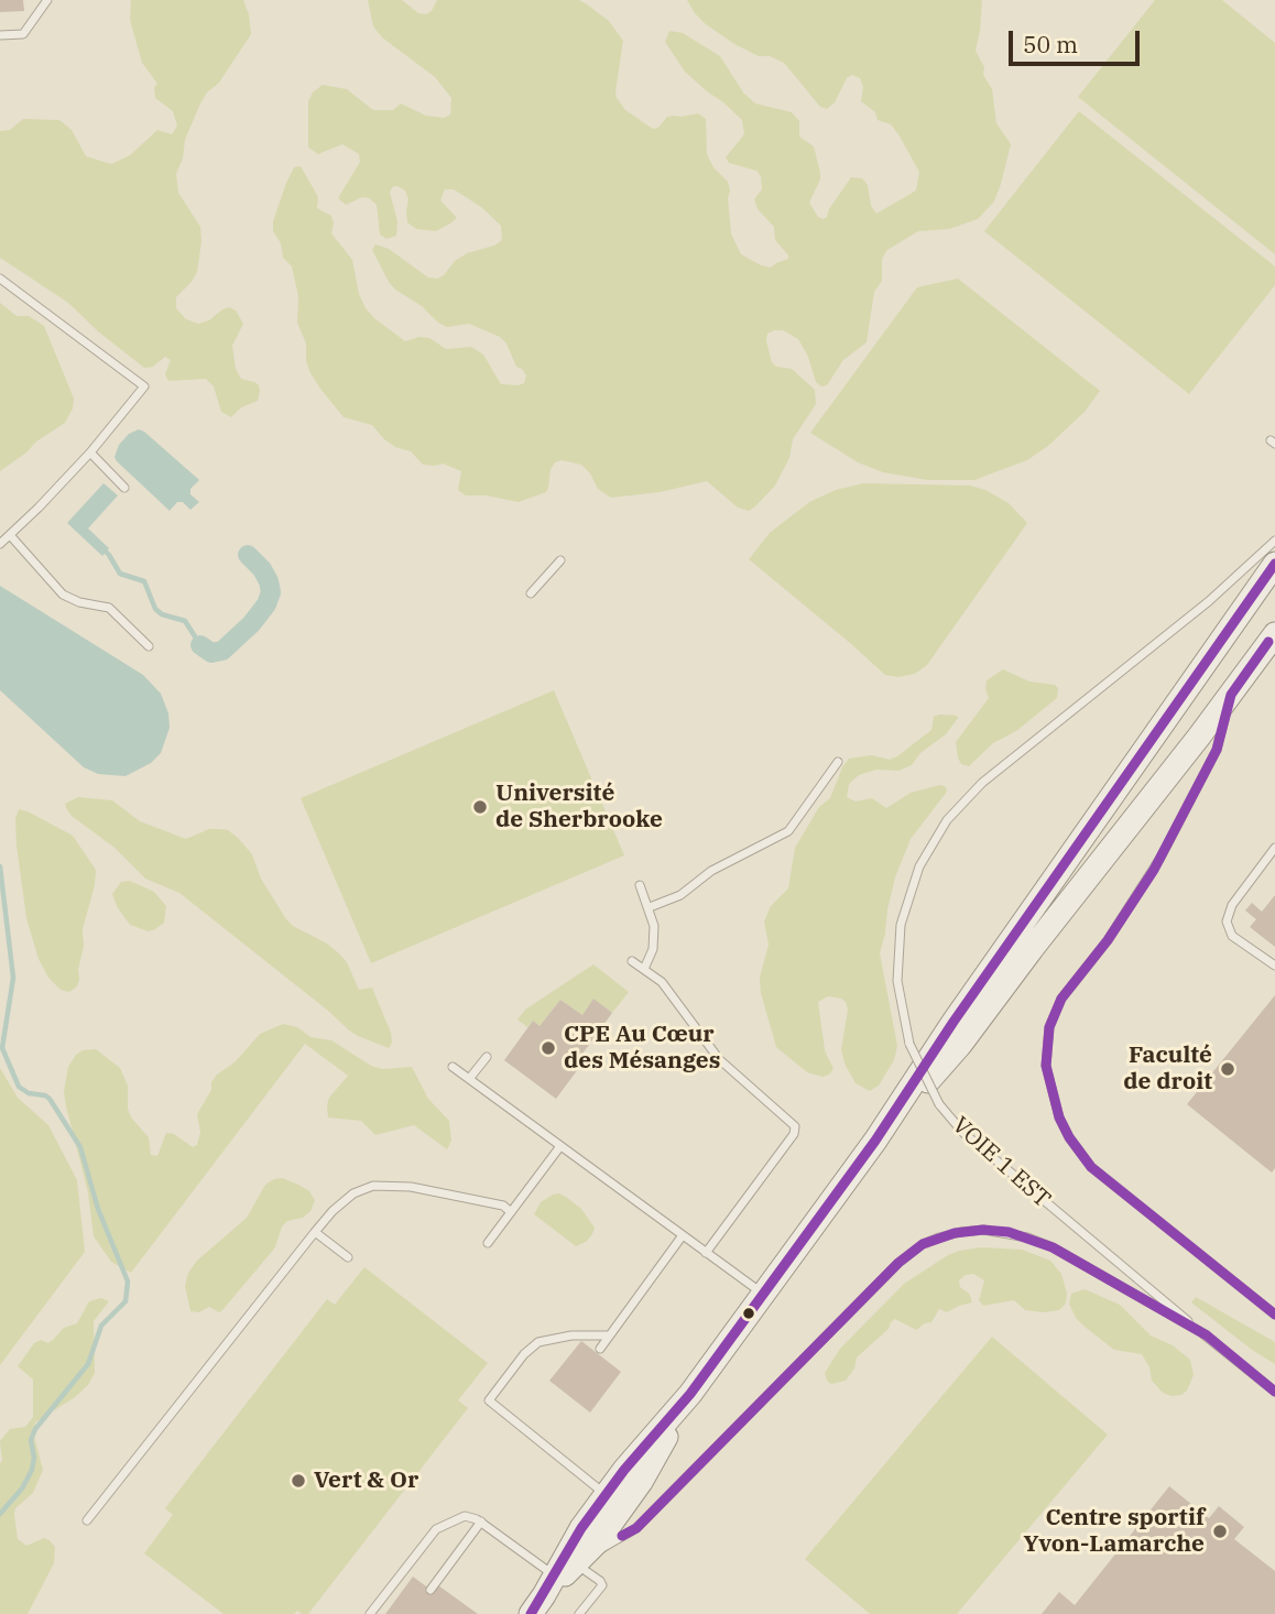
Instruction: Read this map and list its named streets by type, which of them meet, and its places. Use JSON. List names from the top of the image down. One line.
{"streets":{"lane":["VOIE 1 EST"]},"places":["Université de Sherbrooke","CPE Au Cœur des Mésanges","Faculté de droit","Vert & Or","Centre sportif Yvon-Lamarche"],"scale_bar":"50 m"}
